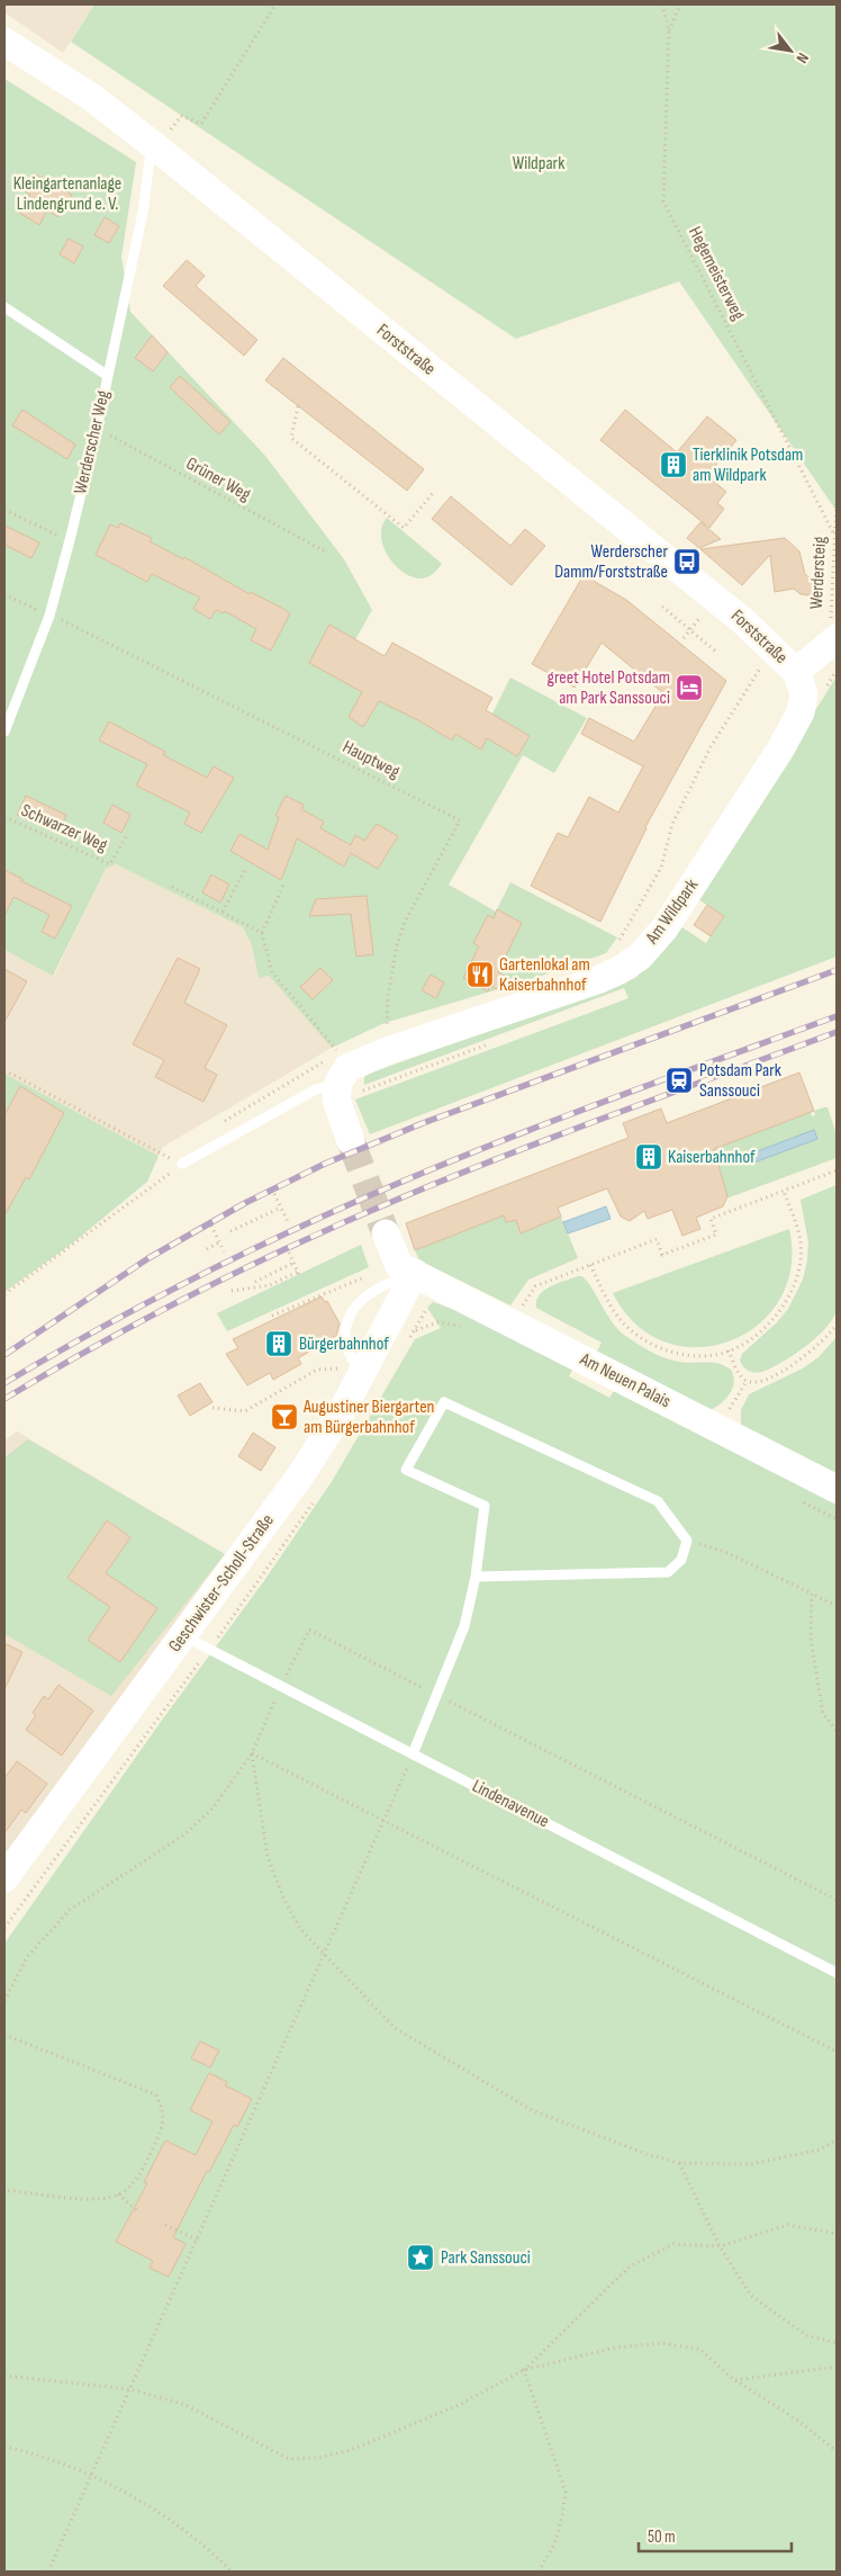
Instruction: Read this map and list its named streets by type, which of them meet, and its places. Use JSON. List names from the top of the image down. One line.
{"streets":{"street":["Forststraße","Am Wildpark","Am Neuen Palais","Geschwister-Scholl-Straße"],"lane":["Werderscher Weg","Lindenavenue"],"path":["Hegemeisterweg","Grüner Weg","Werdersteig","Hauptweg","Schwarzer Weg"]},"crossings":[["Hegemeisterweg","Werdersteig"],["Forststraße","Werderscher Weg"],["Forststraße","Am Wildpark"],["Werderscher Weg","Grüner Weg"],["Werderscher Weg","Hauptweg"],["Hauptweg","Am Wildpark"],["Am Neuen Palais","Geschwister-Scholl-Straße"],["Geschwister-Scholl-Straße","Lindenavenue"]],"parks":["Wildpark","Kleingartenanlage Lindengrund e. V."],"places":{"building":["Tierklinik Potsdam am Wildpark","Kaiserbahnhof","Bürgerbahnhof"],"bus stop":["Werderscher Damm/Forststraße"],"hotel":["greet Hotel Potsdam am Park Sanssouci"],"restaurant":["Gartenlokal am Kaiserbahnhof"],"station":["Potsdam Park Sanssouci"],"bar":["Augustiner Biergarten am Bürgerbahnhof"],"place":["Park Sanssouci"]},"scale_bar":"50 m","north":"bottom right"}
